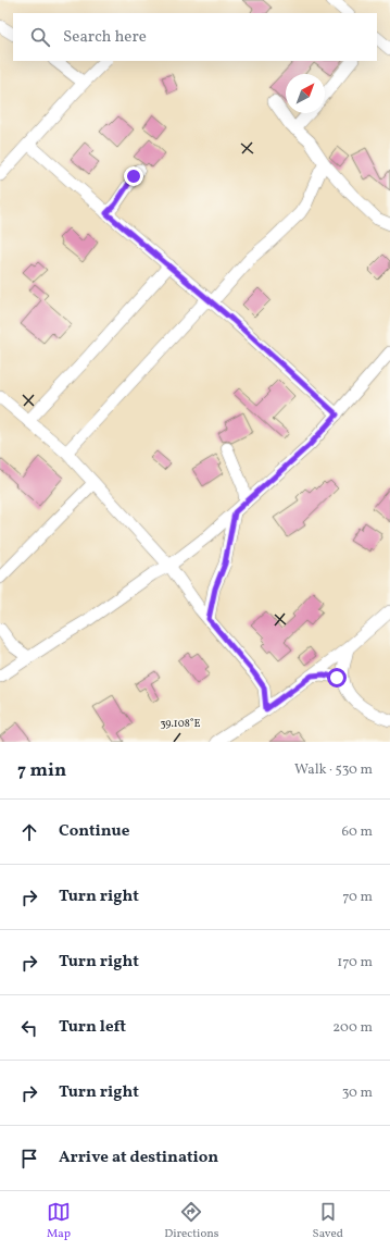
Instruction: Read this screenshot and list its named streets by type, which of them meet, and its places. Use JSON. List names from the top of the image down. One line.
{"north":"top right","page":{"search":"Search here","heading":["7 min","Walk · 530 m"],"list":[["Continue","60 m"],["Turn right","70 m"],["Turn right","170 m"],["Turn left","200 m"],["Turn right","30 m"],"Arrive at destination"],"nav":["Map","Directions","Saved"]},"coordinates":["39.108°E"]}
